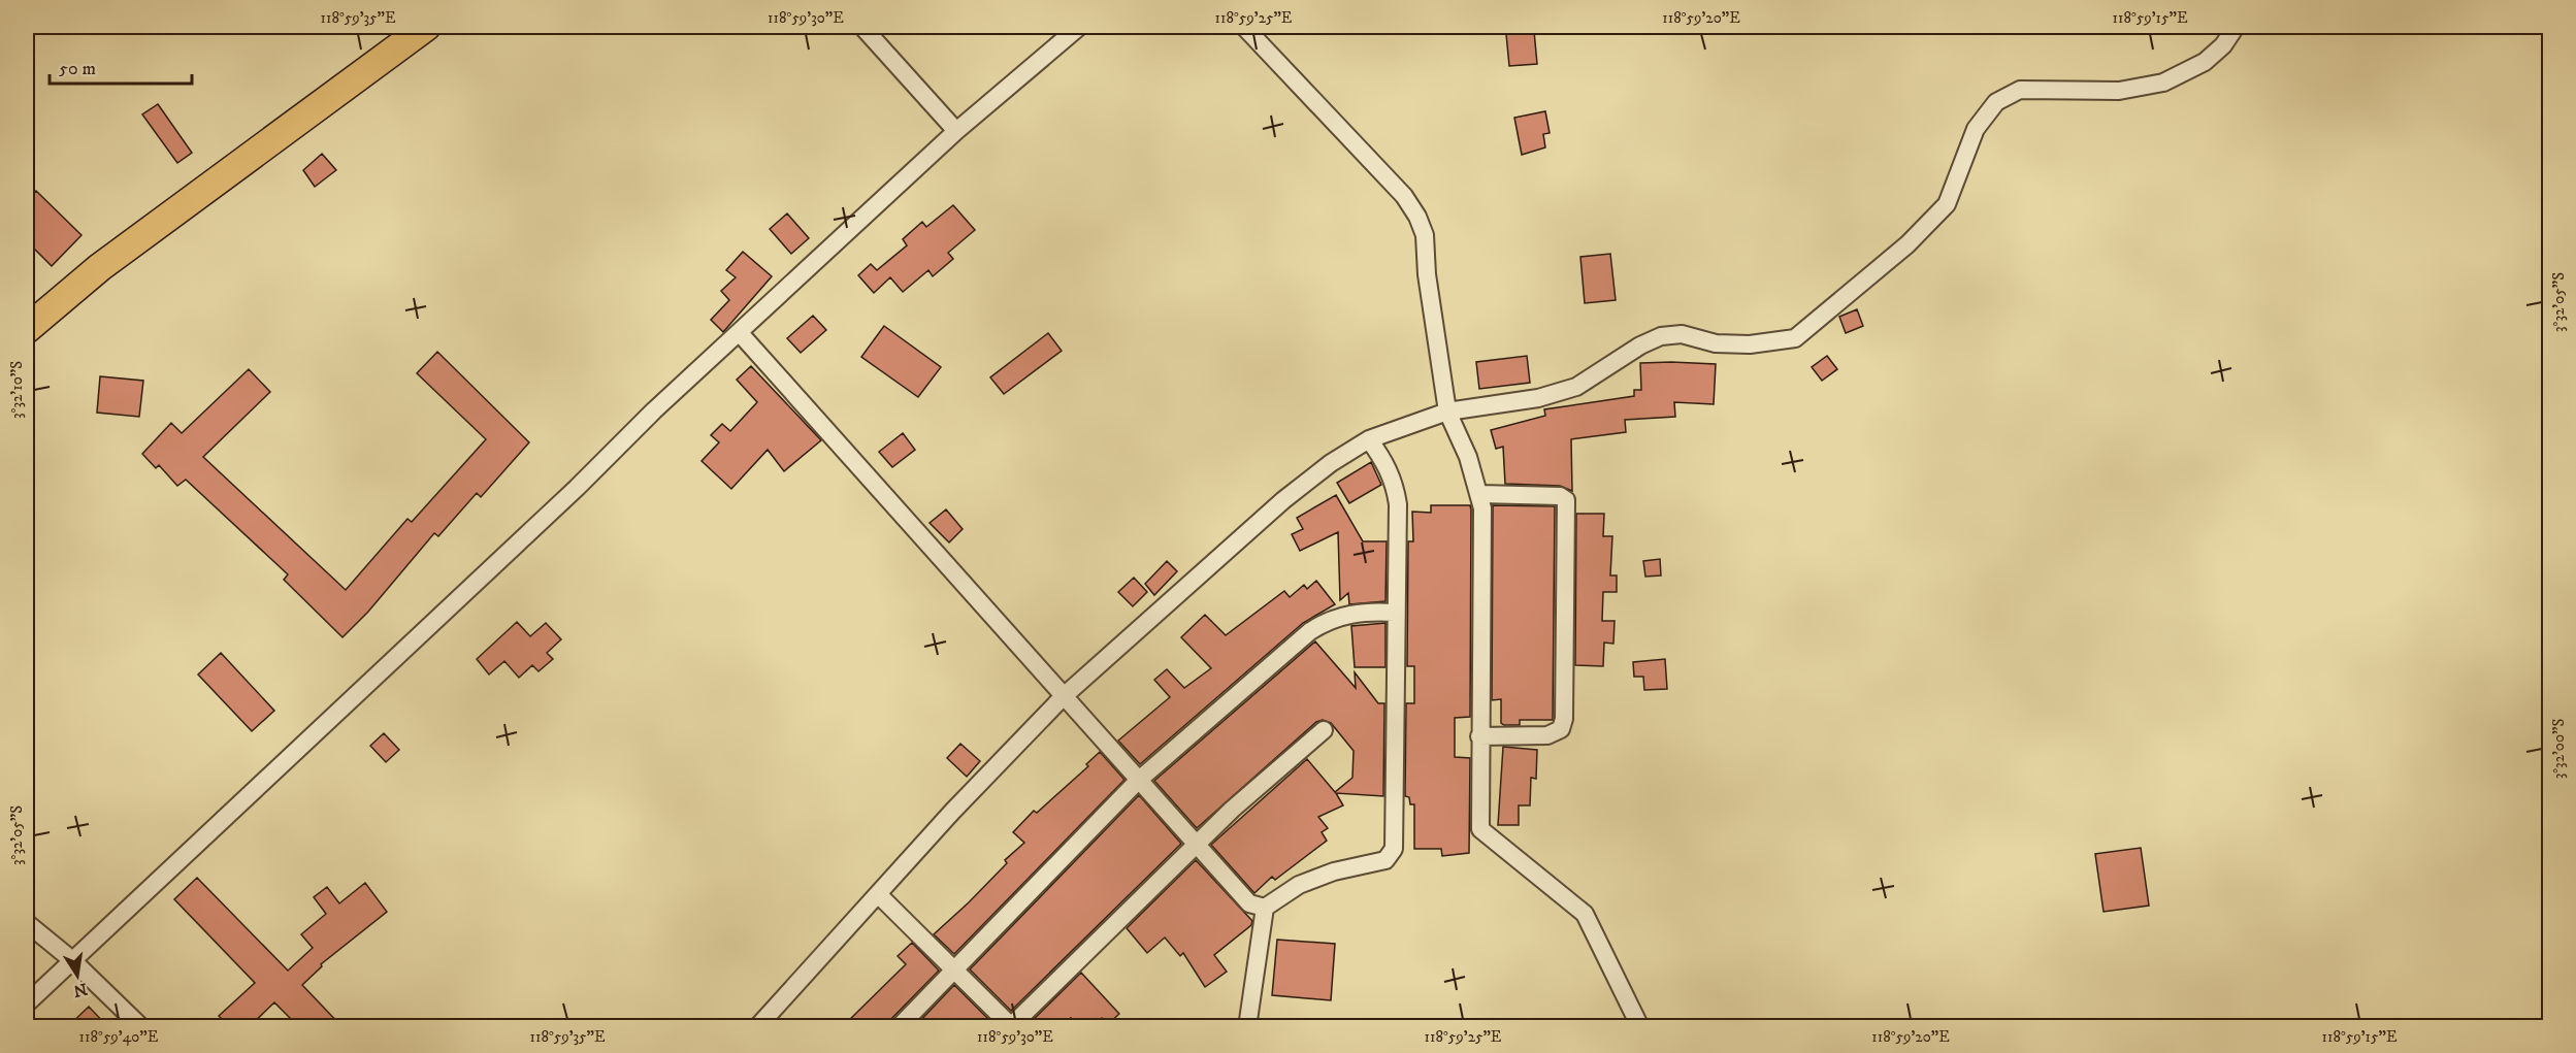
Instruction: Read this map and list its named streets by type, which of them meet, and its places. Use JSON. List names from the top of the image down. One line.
{"scale_bar":"50 m","north":"bottom","coordinates":["118°59'35\"E","118°59'30\"E","118°59'25\"E","118°59'20\"E","118°59'15\"E","3°32'05\"S","3°32'10\"S","3°32'00\"S","118°59'40\"E"]}
